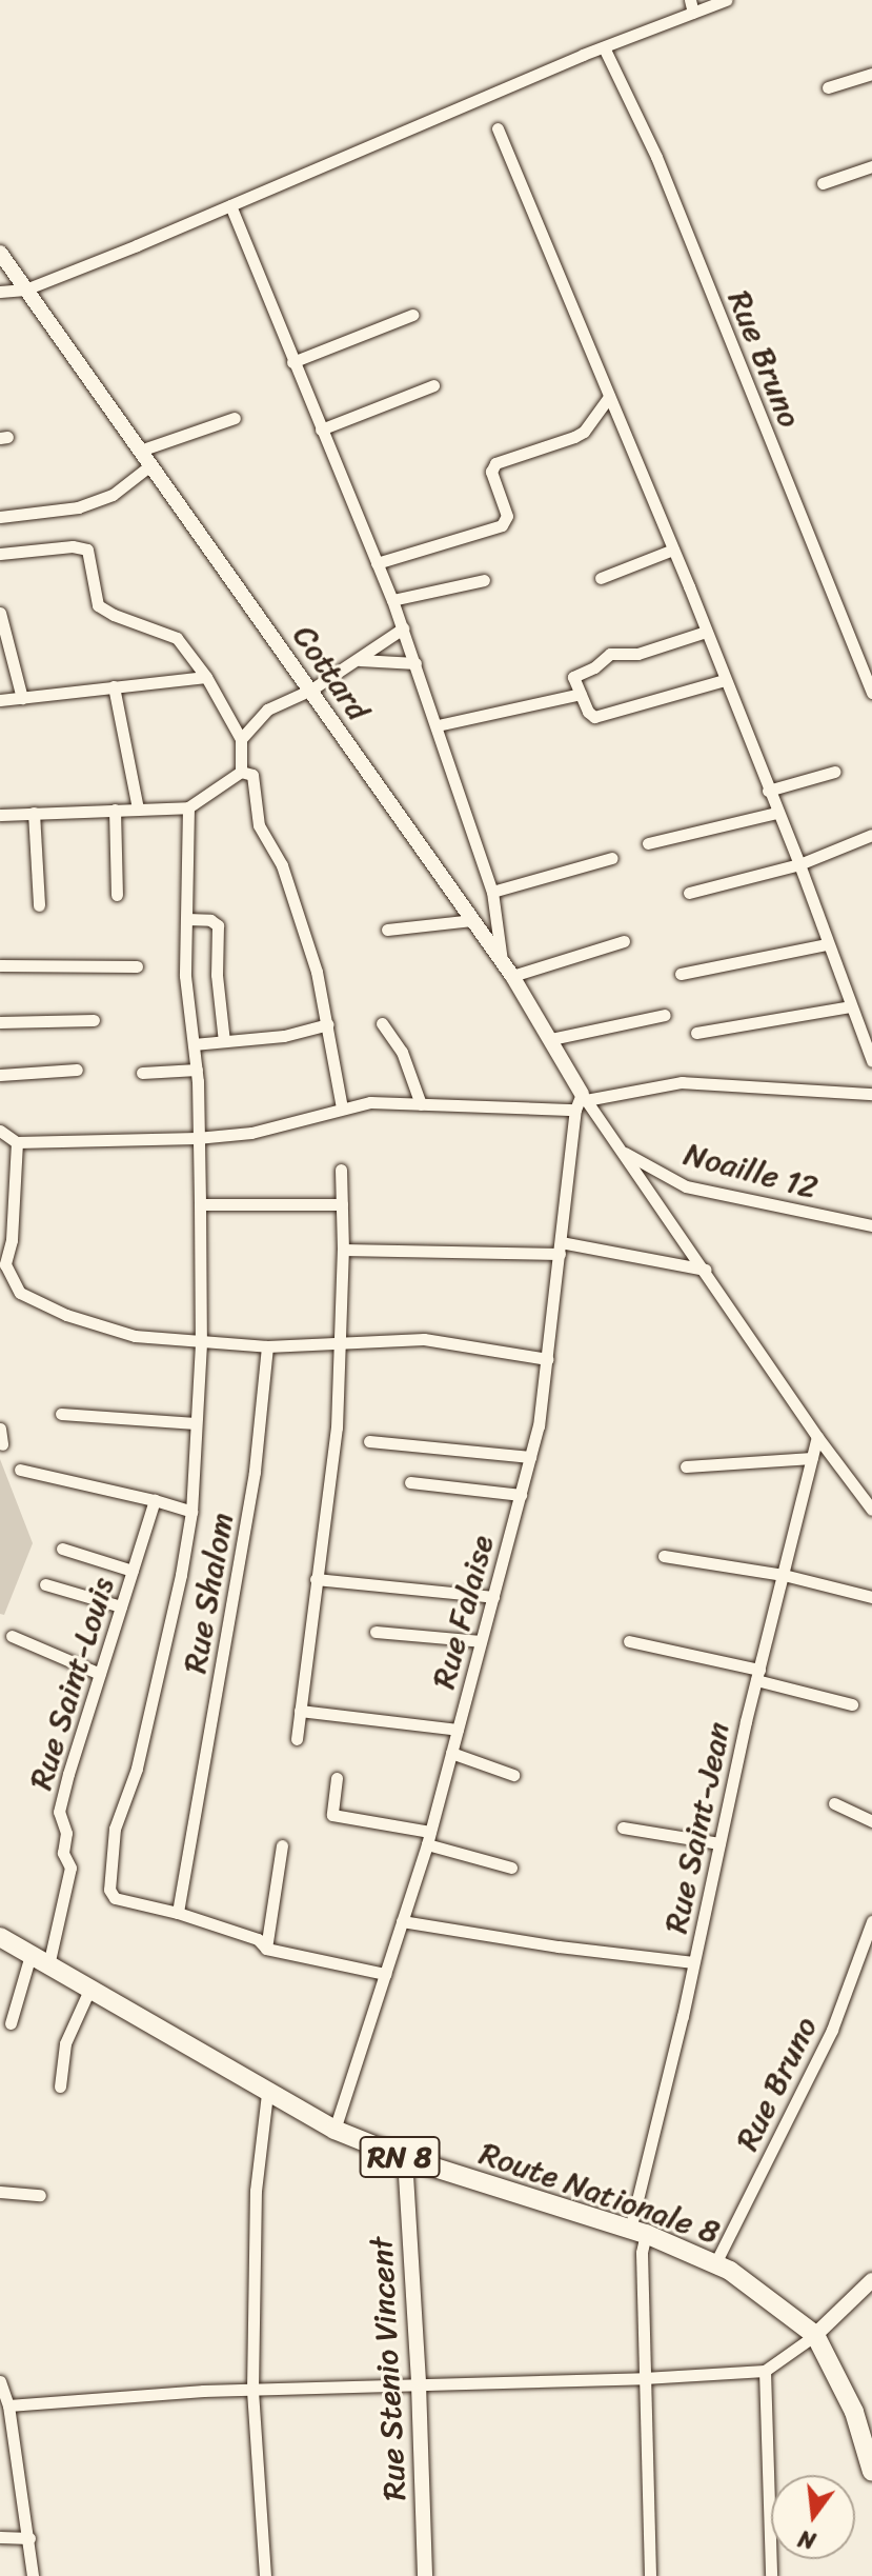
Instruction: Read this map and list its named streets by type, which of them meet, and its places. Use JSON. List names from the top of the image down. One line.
{"streets":{"main road":["RN 8","Route Nationale 8"],"street":["Rue Bruno","Cottard","Noaille 12","Rue Shalom","Rue Falaise","Rue Saint-Louis","Rue Saint-Jean","Rue Stenio Vincent"]},"crossings":[["Rue Bruno","Route Nationale 8"],["Cottard","Rue Falaise"],["Rue Falaise","Route Nationale 8"],["Rue Saint-Louis","Route Nationale 8"],["Rue Saint-Jean","Route Nationale 8"],["Route Nationale 8","Rue Stenio Vincent"]],"north":"bottom"}
